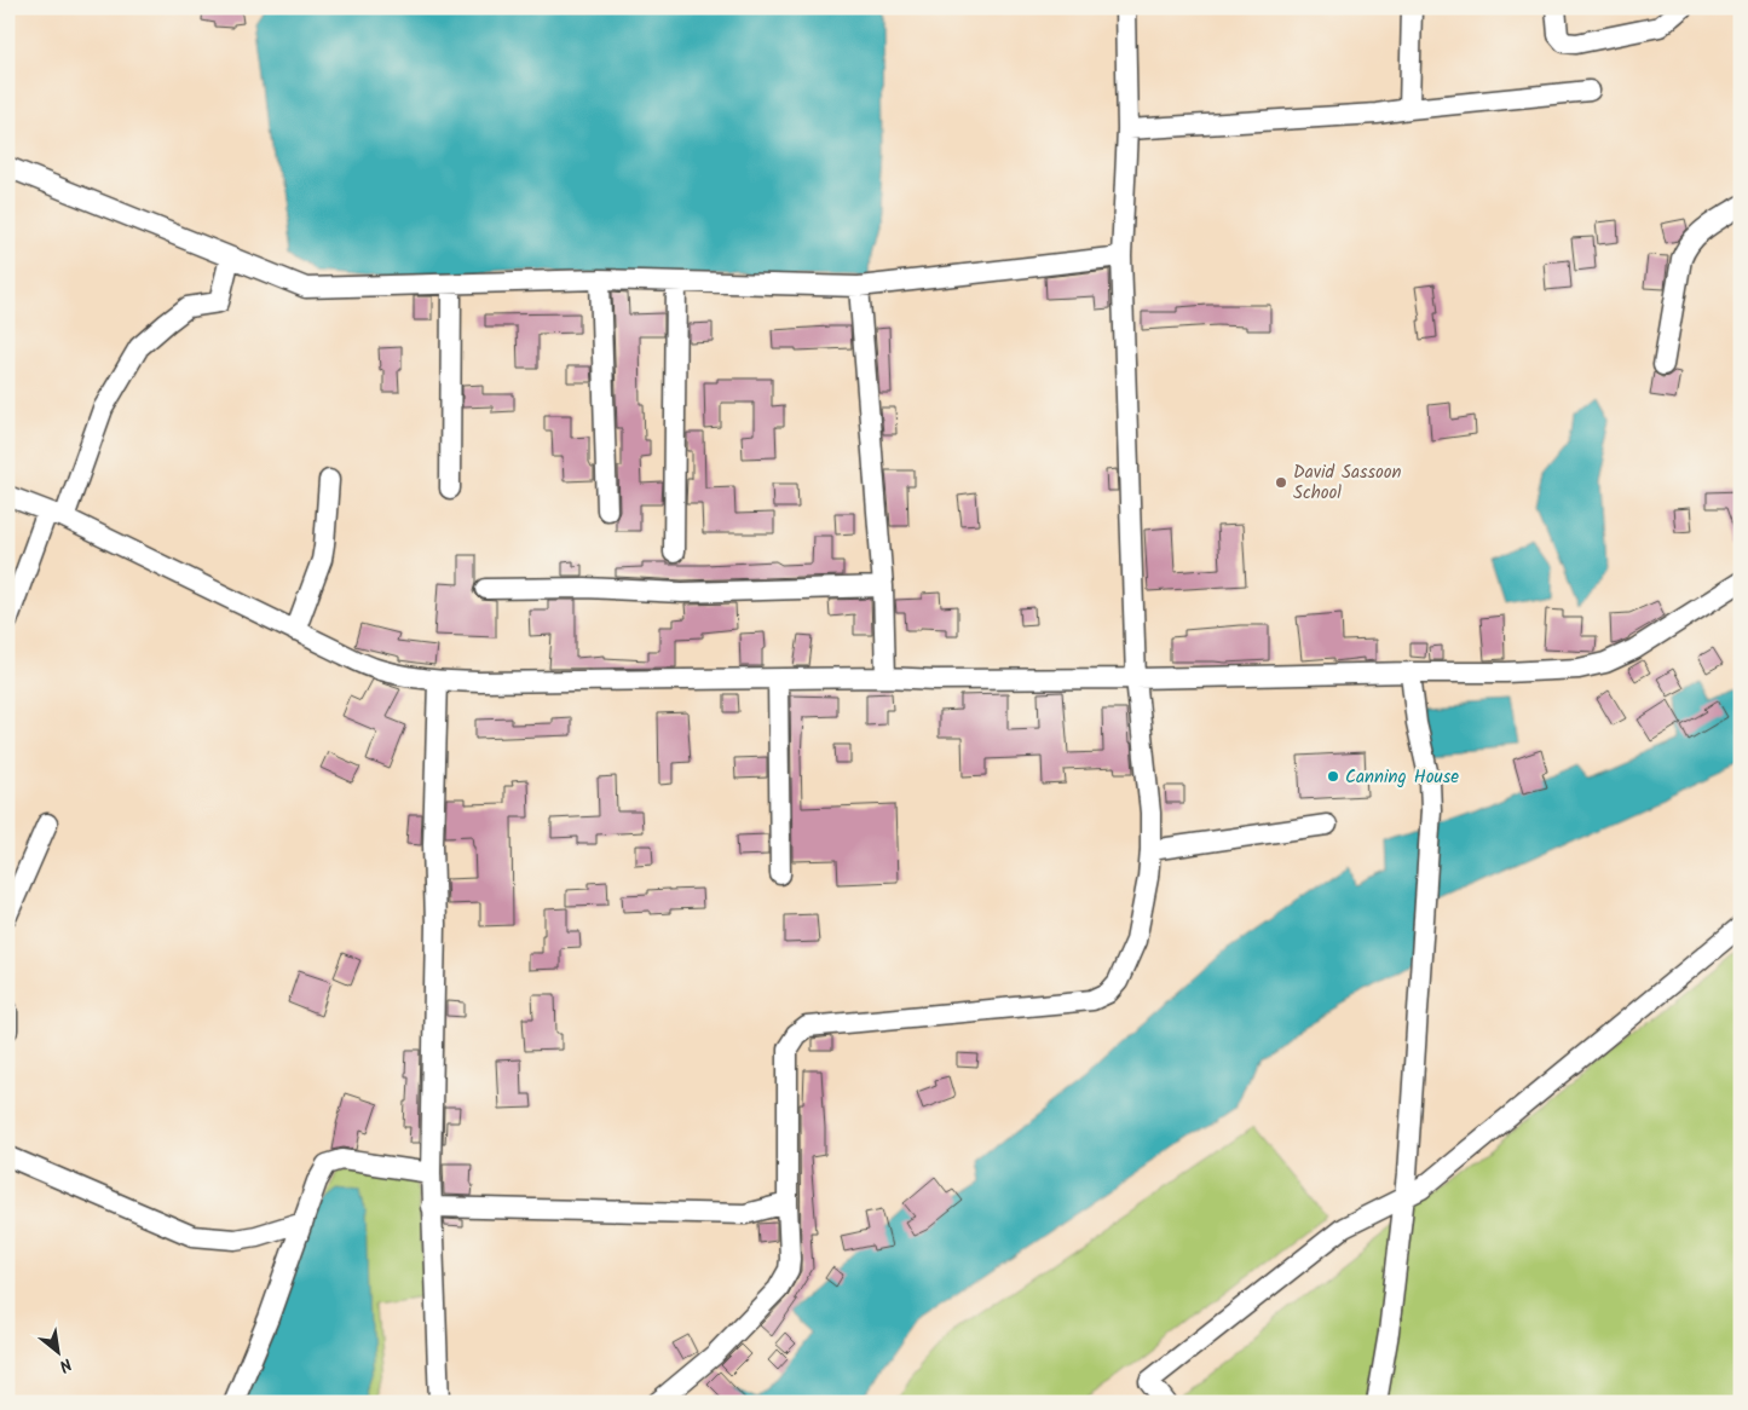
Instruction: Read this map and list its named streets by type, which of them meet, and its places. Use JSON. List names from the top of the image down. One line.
{"places":["David Sassoon School","Canning House"],"north":"bottom right"}
